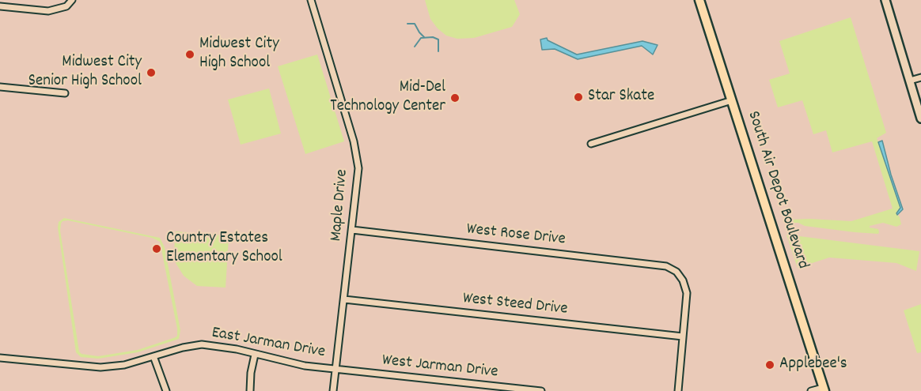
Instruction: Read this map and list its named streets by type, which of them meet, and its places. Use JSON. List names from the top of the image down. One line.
{"streets":{"main road":["South Air Depot Boulevard"],"street":["Maple Drive","West Rose Drive","West Steed Drive","East Jarman Drive","West Jarman Drive"]},"crossings":[["Maple Drive","West Rose Drive"],["Maple Drive","West Steed Drive"],["Maple Drive","East Jarman Drive"],["Maple Drive","West Jarman Drive"],["West Rose Drive","West Steed Drive"],["East Jarman Drive","West Jarman Drive"]],"places":["Midwest City High School","Midwest City Senior High School","Star Skate","Mid-Del Technology Center","Country Estates Elementary School","Applebee's"]}
